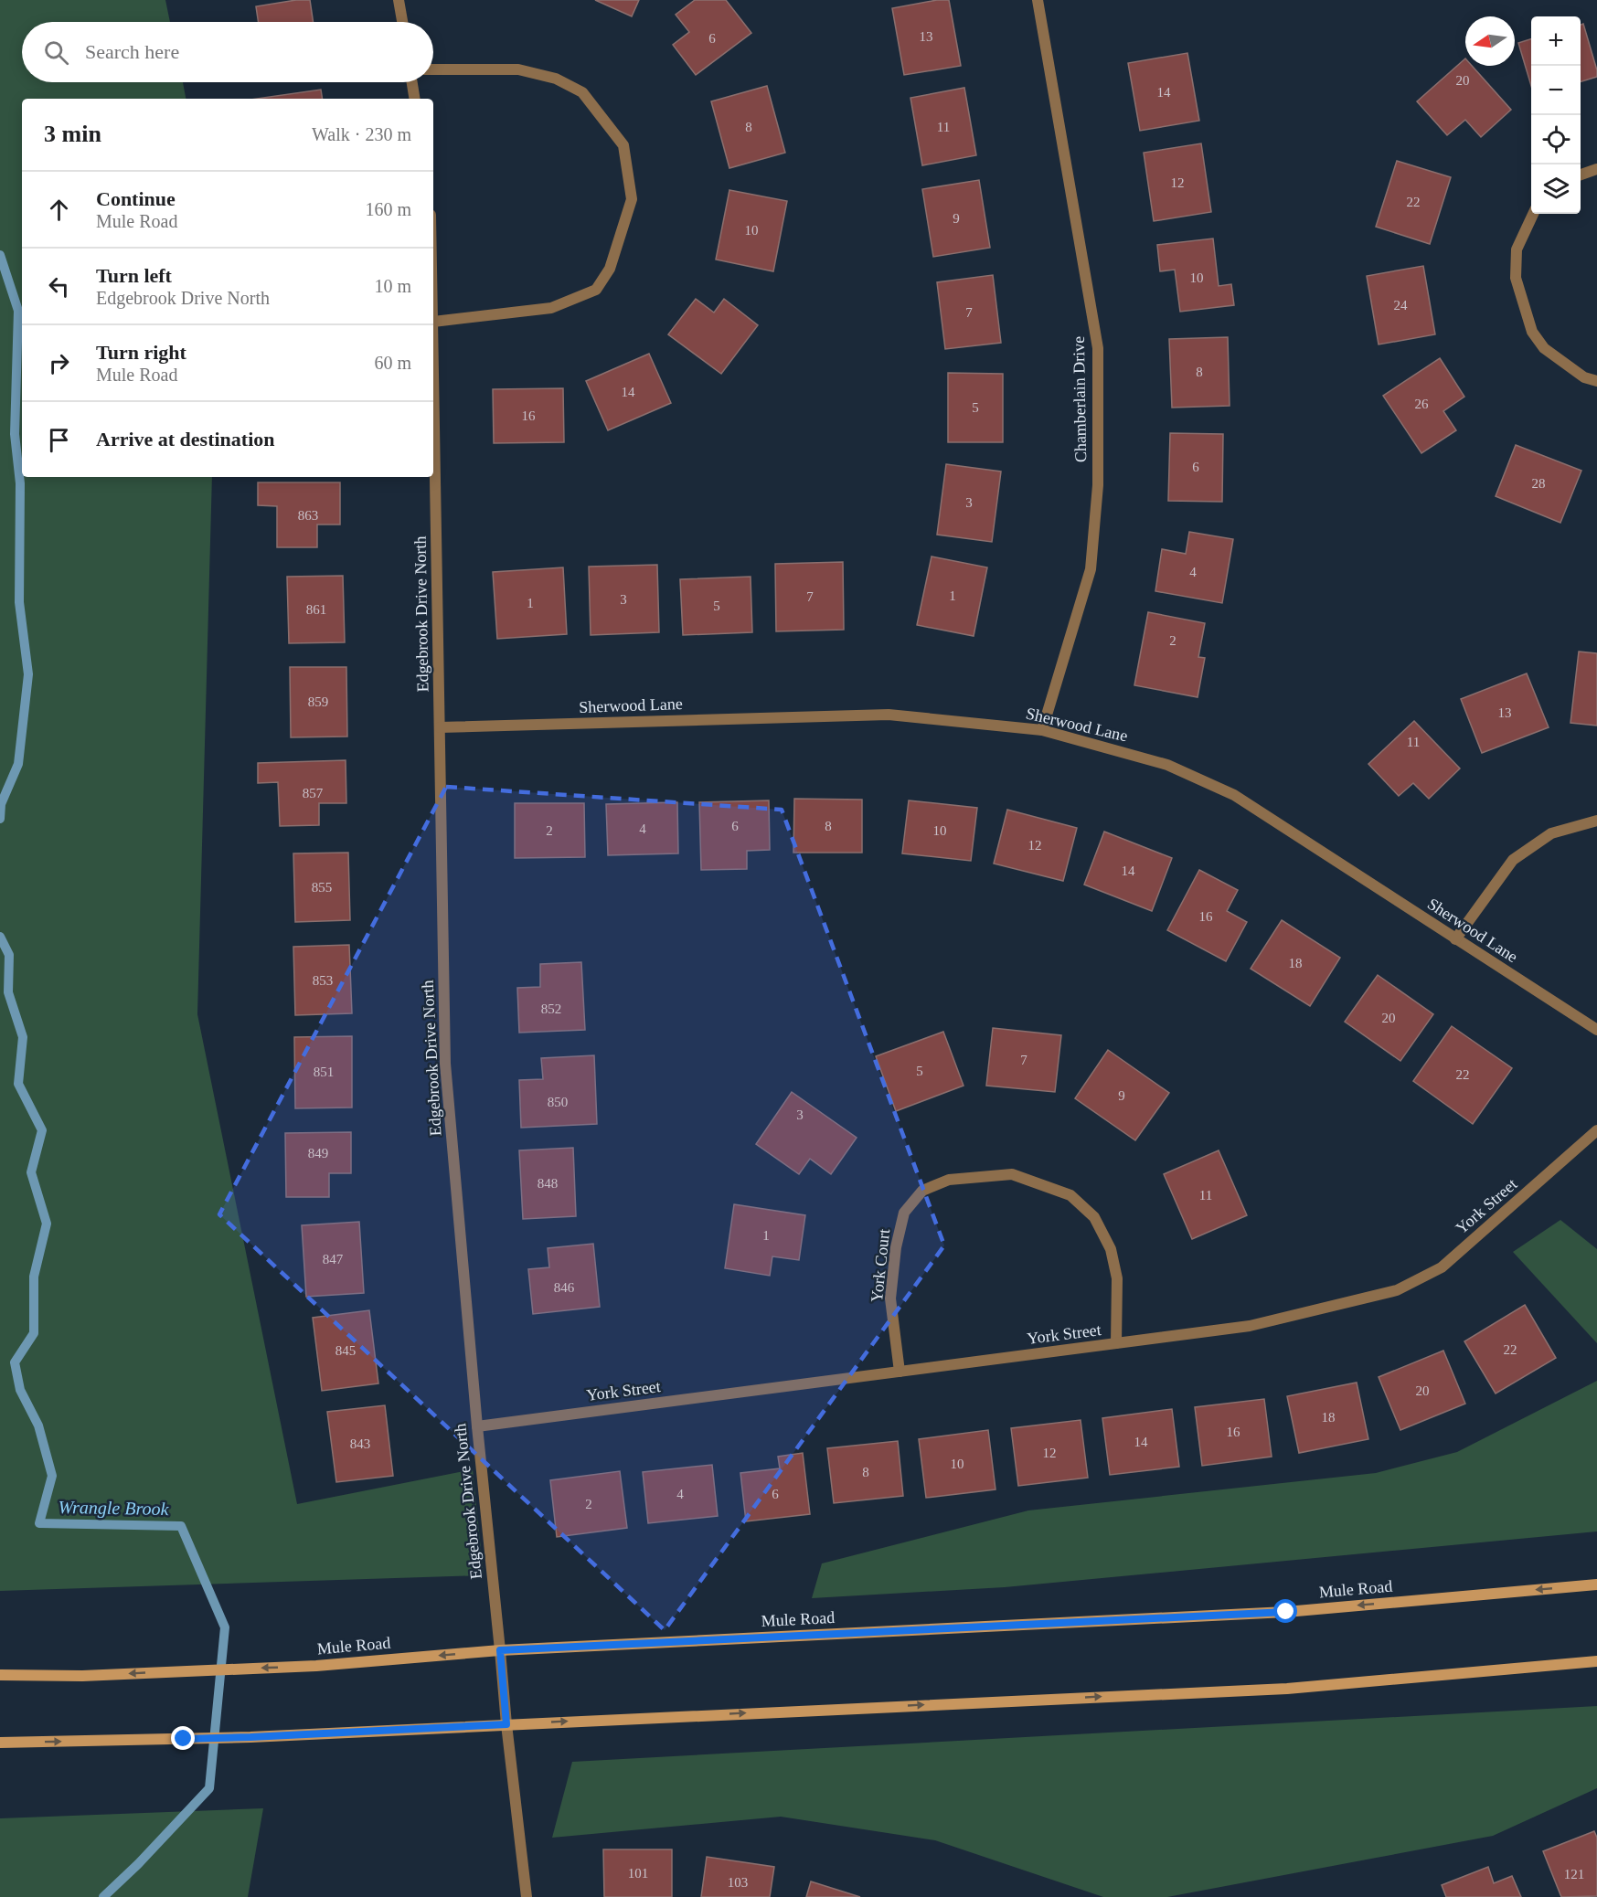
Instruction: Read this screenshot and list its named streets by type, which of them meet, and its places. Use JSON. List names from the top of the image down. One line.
{"streets":{"main road":["Mule Road"],"street":["Chamberlain Drive","Edgebrook Drive North","Sherwood Lane","York Street","York Court"]},"crossings":[["Chamberlain Drive","Sherwood Lane"],["Edgebrook Drive North","Sherwood Lane"],["Edgebrook Drive North","York Street"],["Edgebrook Drive North","Mule Road"],["York Street","York Court"]],"water":["Wrangle Brook"],"house_numbers":["13","6","20","14","8","11","12","22","9","10","10","24","7","8","14","26","5","16","6","28","3","863","4","1","7","3","1","5","861","2","859","13","11","857","6","8","4","2","10","12","14","855","16","18","853","852","20","7","5","851","22","9","850","3","849","848","11","1","847","846","22","845","20","18","16","14","843","12","10","8","4","6","2","101","121","103"],"north":"left","page":{"map_buttons":["+","−"],"search":"Search here","heading":["3 min","Walk · 230 m"],"list":[["Continue","Mule Road","160 m"],["Turn left","Edgebrook Drive North","10 m"],["Turn right","Mule Road","60 m"],"Arrive at destination"]}}
